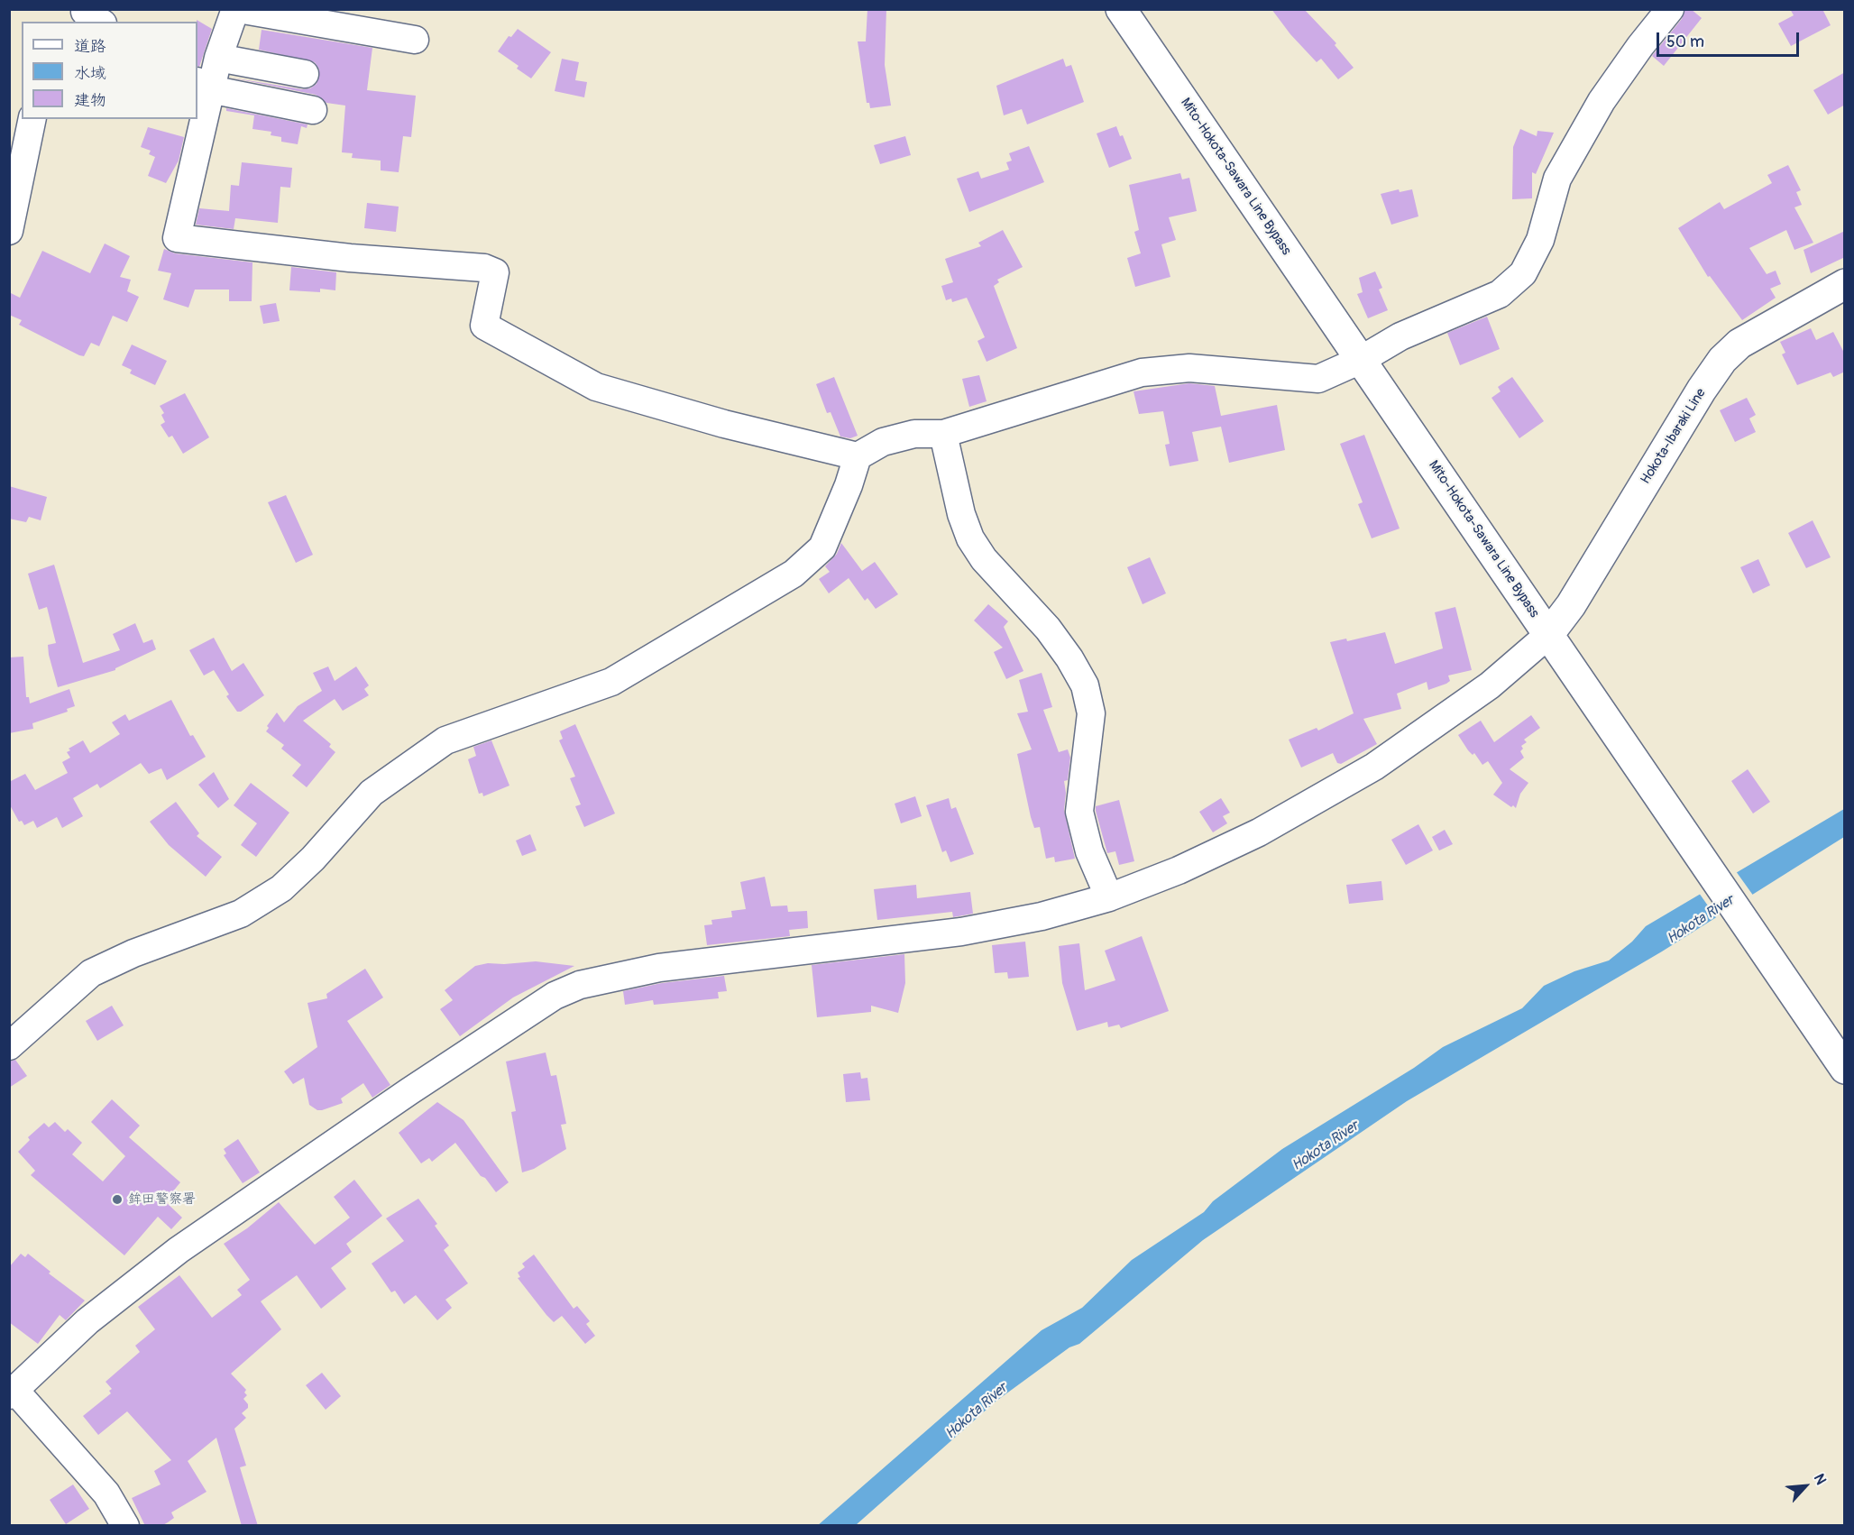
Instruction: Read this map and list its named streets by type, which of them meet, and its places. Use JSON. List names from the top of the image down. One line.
{"streets":{"main road":["Mito-Hokota-Sawara Line Bypass","Hokota-Ibaraki Line"]},"crossings":[["Mito-Hokota-Sawara Line Bypass","Hokota-Ibaraki Line"]],"water":["Hokota River"],"places":["鉾田警察署"],"legend":["道路","水域","建物"],"scale_bar":"50 m","north":"top right"}
